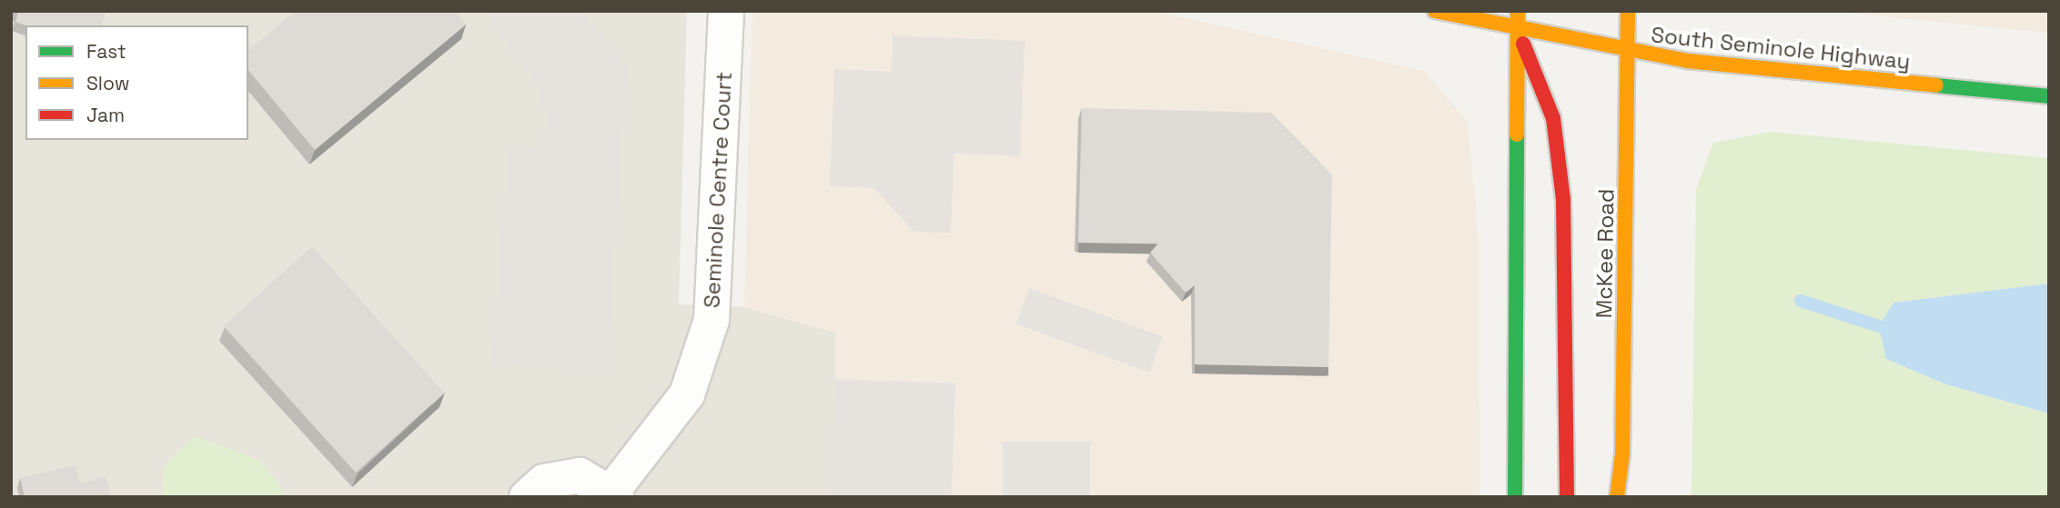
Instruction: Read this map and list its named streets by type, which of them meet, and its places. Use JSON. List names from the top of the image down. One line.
{"streets":{"main road":["South Seminole Highway","McKee Road"],"street":["Seminole Centre Court"]},"crossings":[["South Seminole Highway","McKee Road"]],"legend":["Fast","Slow","Jam"]}
